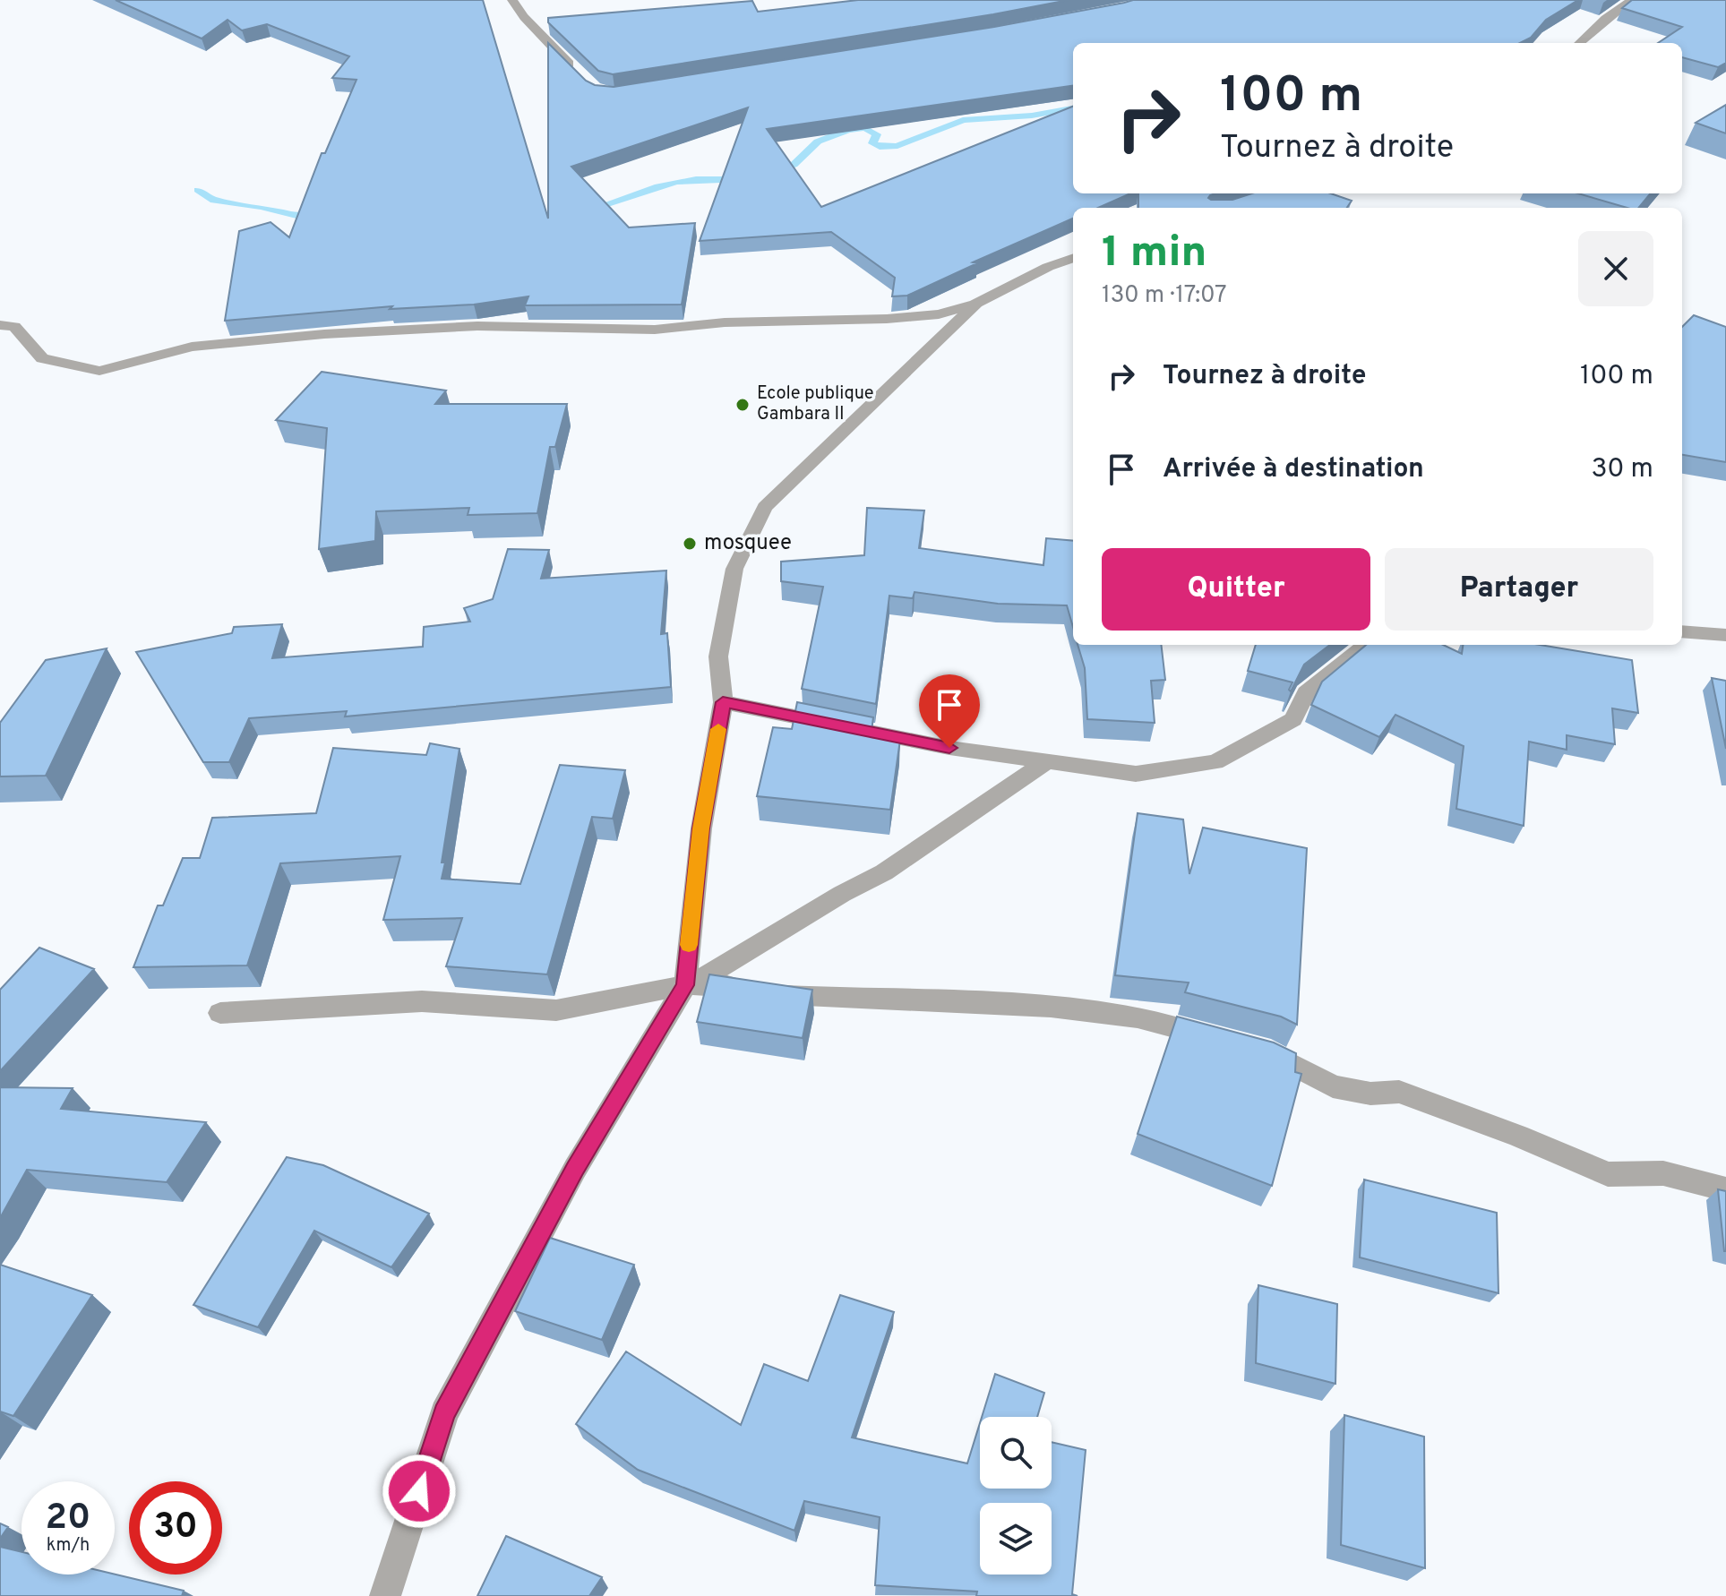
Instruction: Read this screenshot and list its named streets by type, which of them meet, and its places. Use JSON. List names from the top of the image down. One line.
{"places":["Ecole publique Gambara II","mosquee"],"page":{"turn":["100 m","Tournez à droite"],"heading":["1 min","130 m · 17:07"],"list":[{"name":"Tournez à droite","value":"100 m"},{"name":"Arrivée à destination","value":"30 m"}],"buttons":["Quitter","Partager"],"speed":"20 km/h","limit":"30"}}
